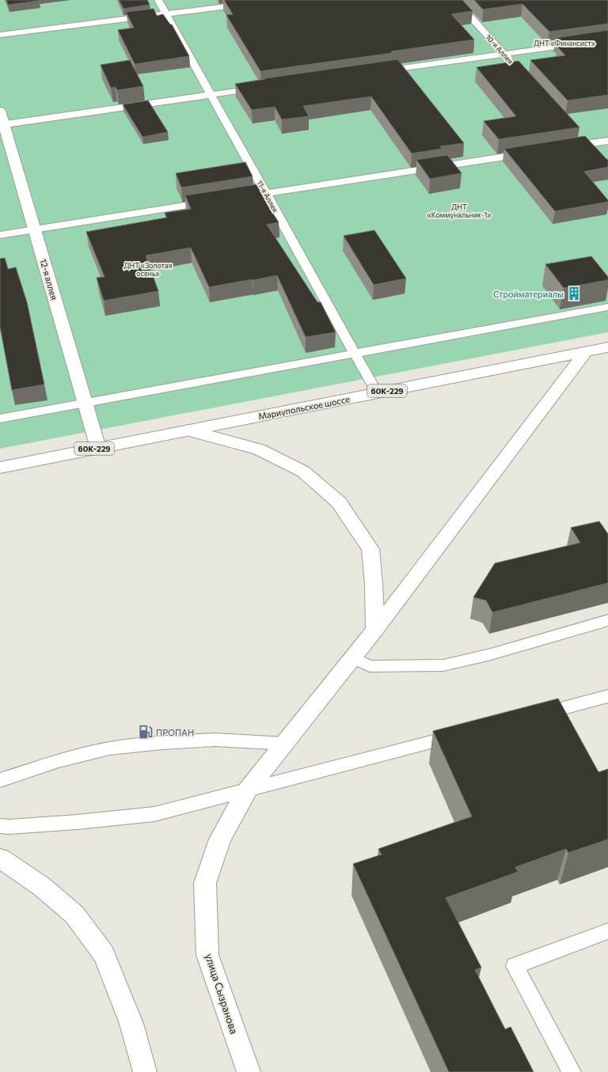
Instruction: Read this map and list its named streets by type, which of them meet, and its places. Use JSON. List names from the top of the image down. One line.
{"streets":{"main road":["12-я аллея","60К-229","Мариупольское шоссе","улица Сызранова"],"lane":["10-я Аллея","11-я Аллея"]},"crossings":[["11-я Аллея","Мариупольское шоссе"],["12-я аллея","Мариупольское шоссе"],["Мариупольское шоссе","улица Сызранова"]],"parks":["ДНТ «Финансист»","ДНТ «Коммунальник-1»","ДНТ «Золотая осень»"],"places":{"building":["Стройматериалы"],"fuel station":["ПРОПАН"]}}
